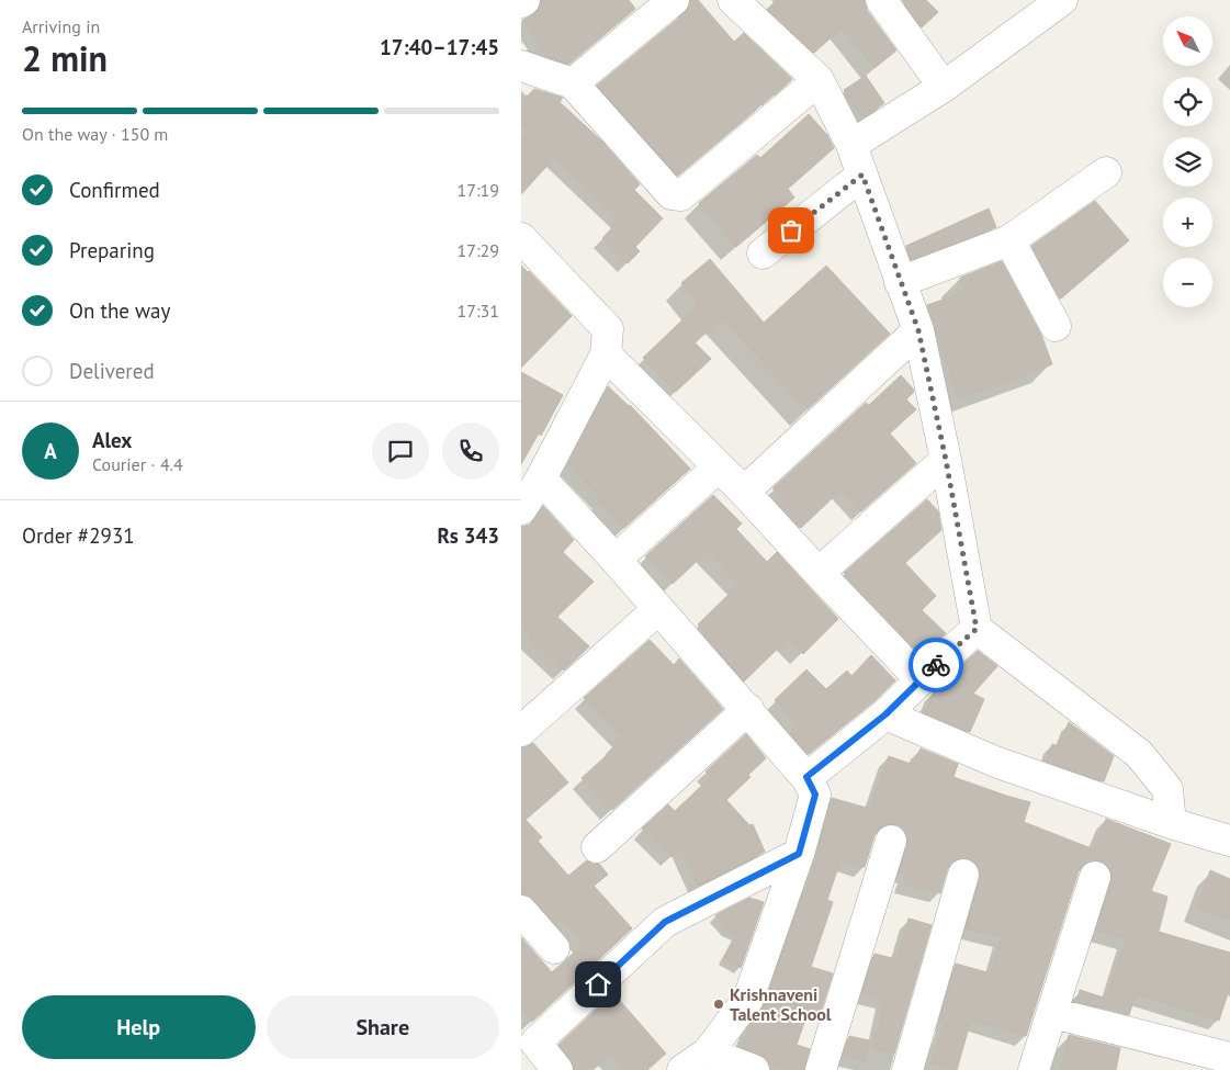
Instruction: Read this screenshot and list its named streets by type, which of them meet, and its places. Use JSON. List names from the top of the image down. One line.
{"places":["Krishnaveni Talent School"],"north":"top left","page":{"heading":["2 min","Arriving in","17:40–17:45"],"panel":["Alex","Courier · 4.4","Order #2931","Rs 343"],"map_buttons":["+","−"],"bar":"On the way · 150 m","list":[["Confirmed","17:19"],["Preparing","17:29"],["On the way","17:31"],"Delivered"],"round":"A","buttons":["Help","Share"]}}
